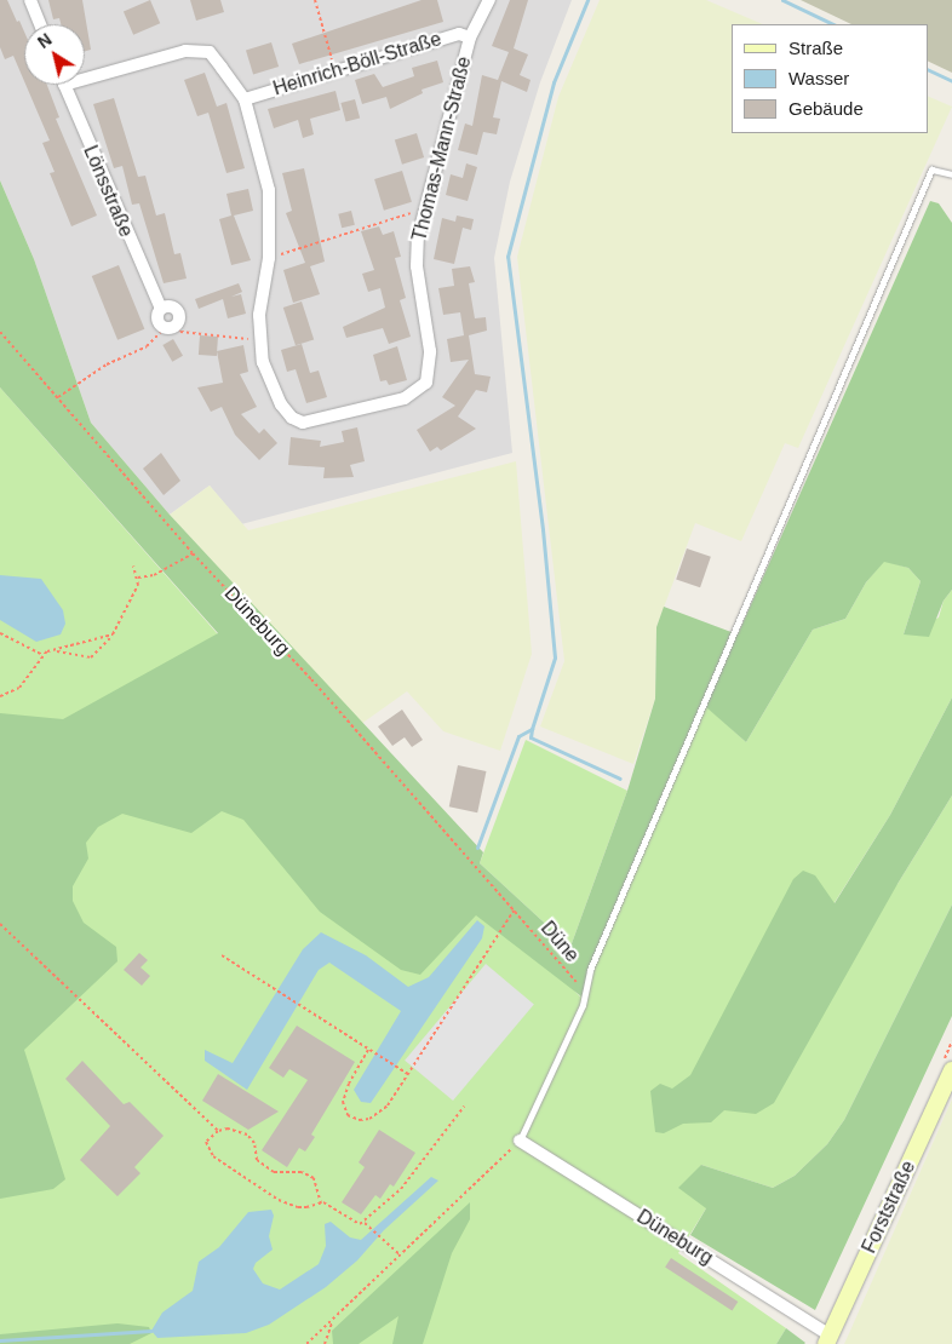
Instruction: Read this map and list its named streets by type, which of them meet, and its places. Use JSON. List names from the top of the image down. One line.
{"streets":{"street":["Heinrich-Böll-Straße","Thomas-Mann-Straße","Lönsstraße","Düneburg","Forststraße"],"path":["Düne"]},"crossings":[["Heinrich-Böll-Straße","Thomas-Mann-Straße"],["Düneburg","Düne"],["Düneburg","Forststraße"]],"legend":["Straße","Wasser","Gebäude"],"north":"top left"}
